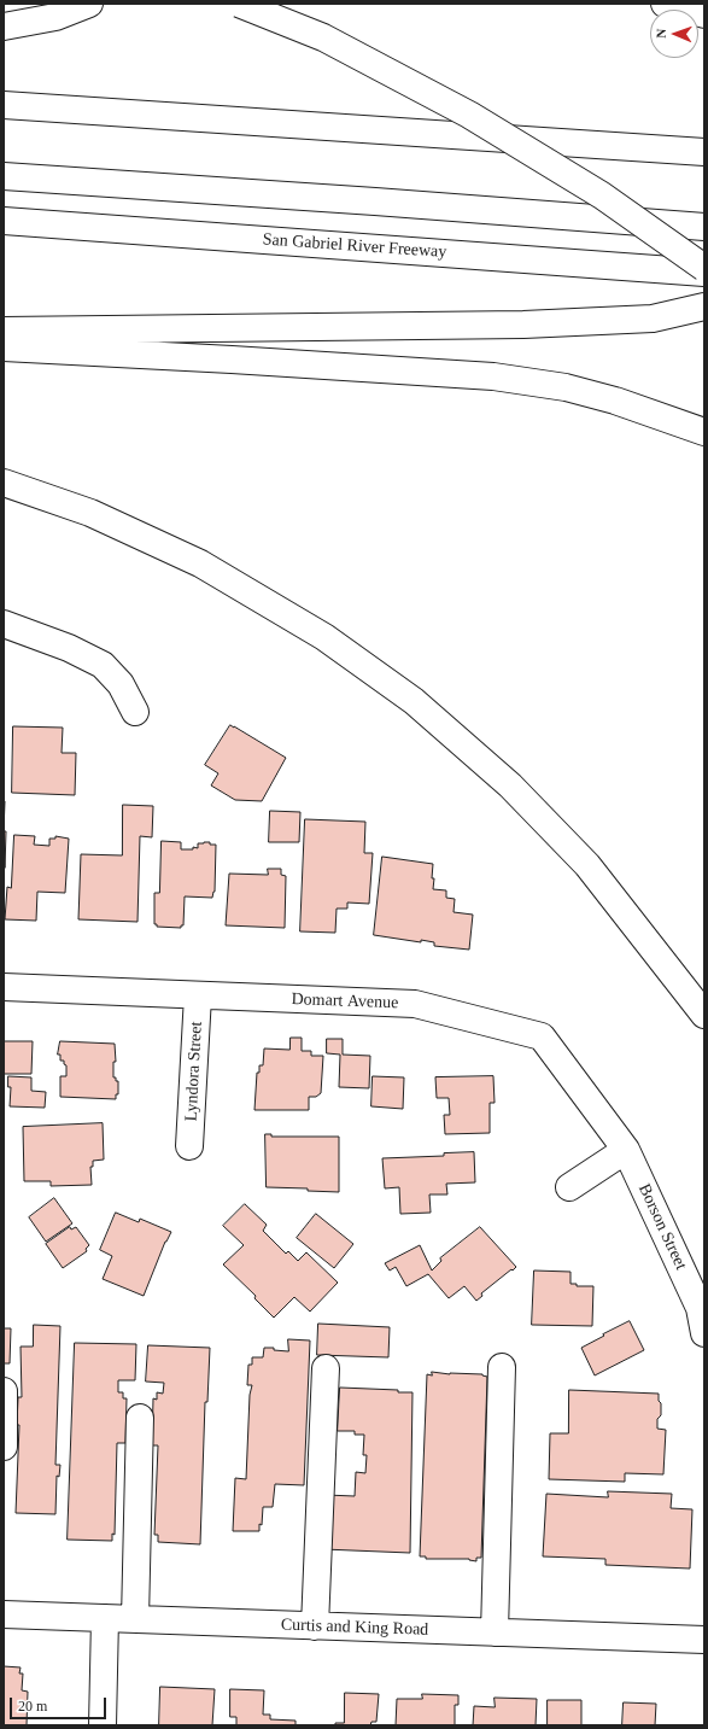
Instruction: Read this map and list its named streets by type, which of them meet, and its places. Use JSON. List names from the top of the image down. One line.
{"streets":{"main road":["San Gabriel River Freeway","Domart Avenue","Lyndora Street","Borson Street","Curtis and King Road"]},"crossings":[["Domart Avenue","Lyndora Street"],["Domart Avenue","Borson Street"]],"scale_bar":"20 m","north":"left"}
